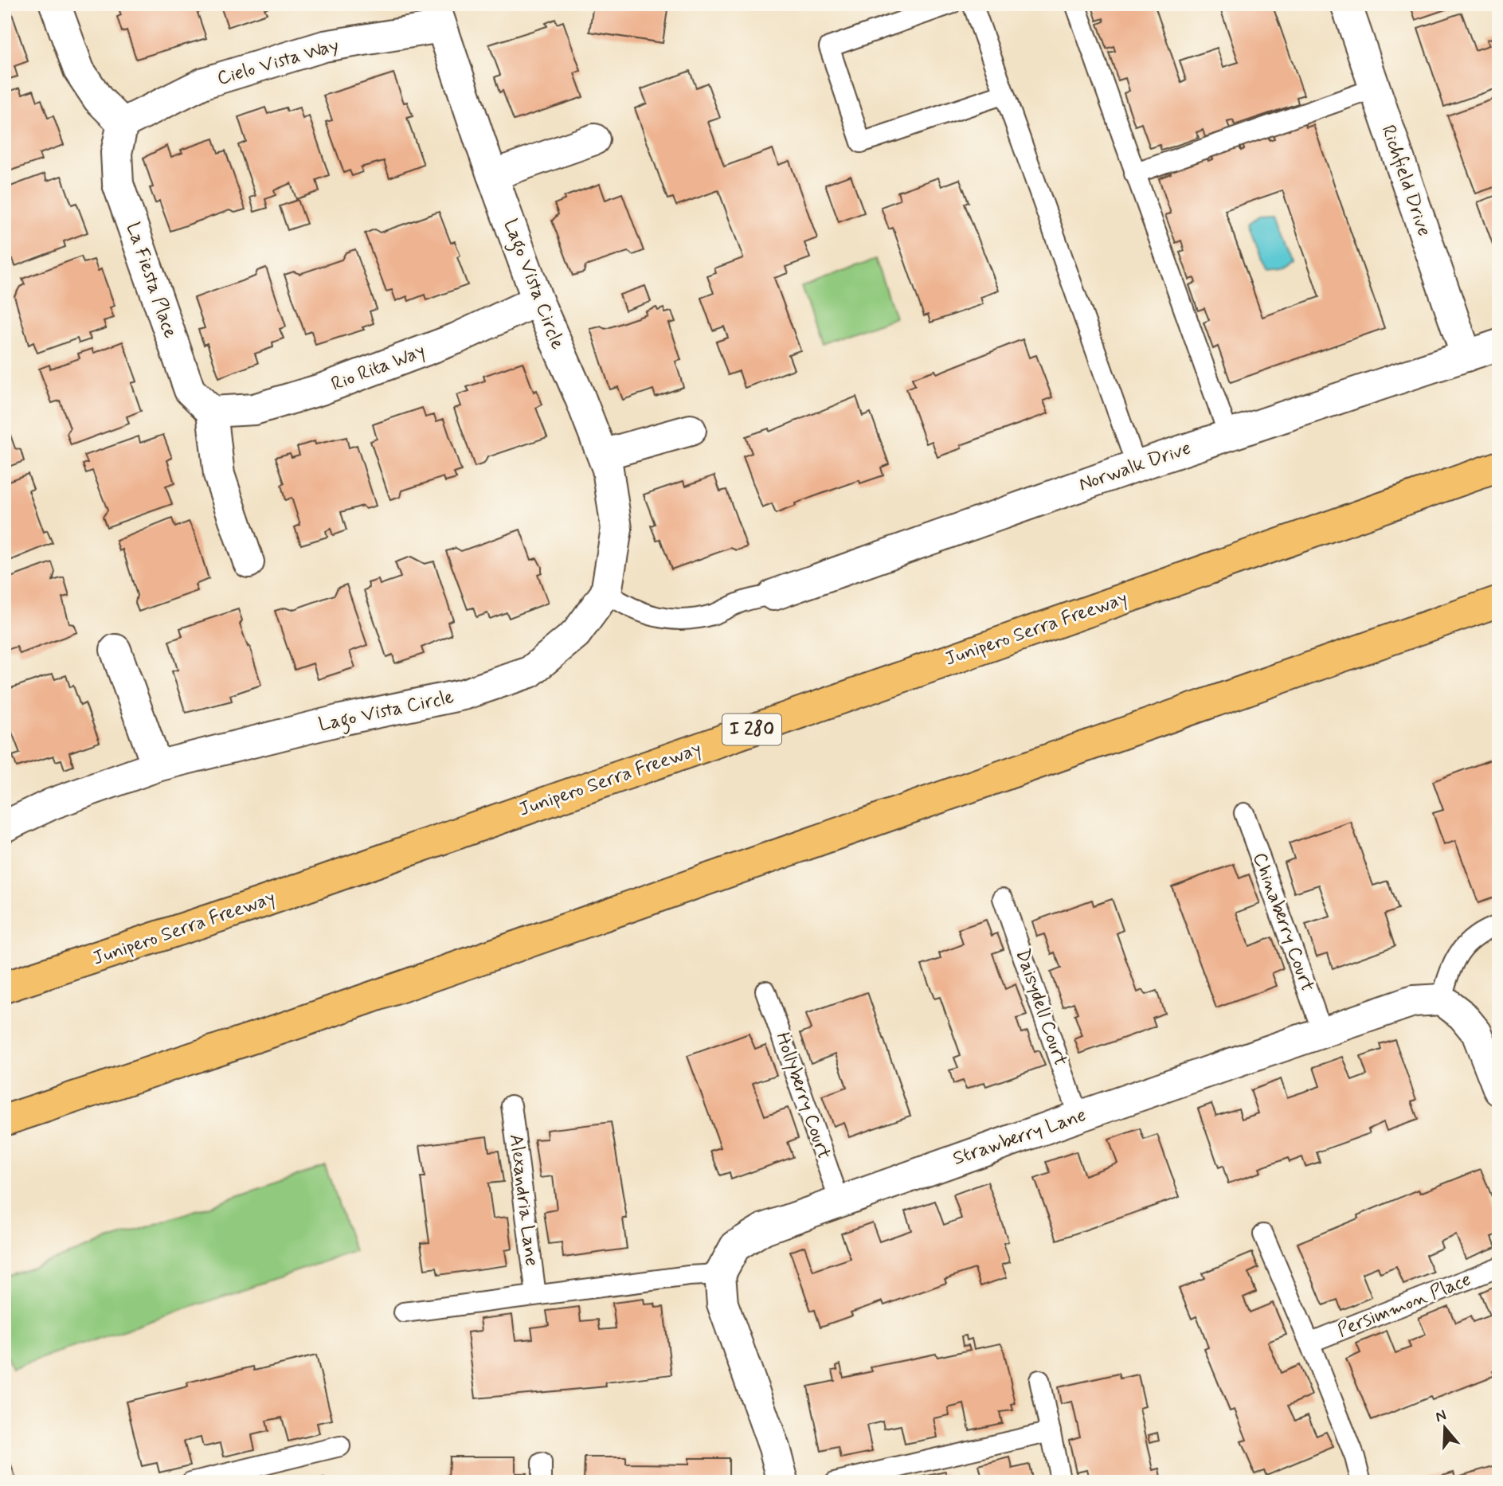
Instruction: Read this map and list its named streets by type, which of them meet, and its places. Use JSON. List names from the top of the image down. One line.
{"streets":{"highway":["Junipero Serra Freeway","I 280"],"street":["Cielo Vista Way","Richfield Drive","La Fiesta Place","Lago Vista Circle","Rio Rita Way","Norwalk Drive","Strawberry Lane"],"lane":["Chinaberry Court","Daisydell Court","Hollyberry Court","Alexandria Lane","Persimmon Place"]},"crossings":[["Cielo Vista Way","La Fiesta Place"],["Cielo Vista Way","Lago Vista Circle"],["Richfield Drive","Norwalk Drive"],["La Fiesta Place","Rio Rita Way"],["Lago Vista Circle","Rio Rita Way"],["Chinaberry Court","Strawberry Lane"],["Daisydell Court","Strawberry Lane"],["Hollyberry Court","Strawberry Lane"]],"north":"top"}
